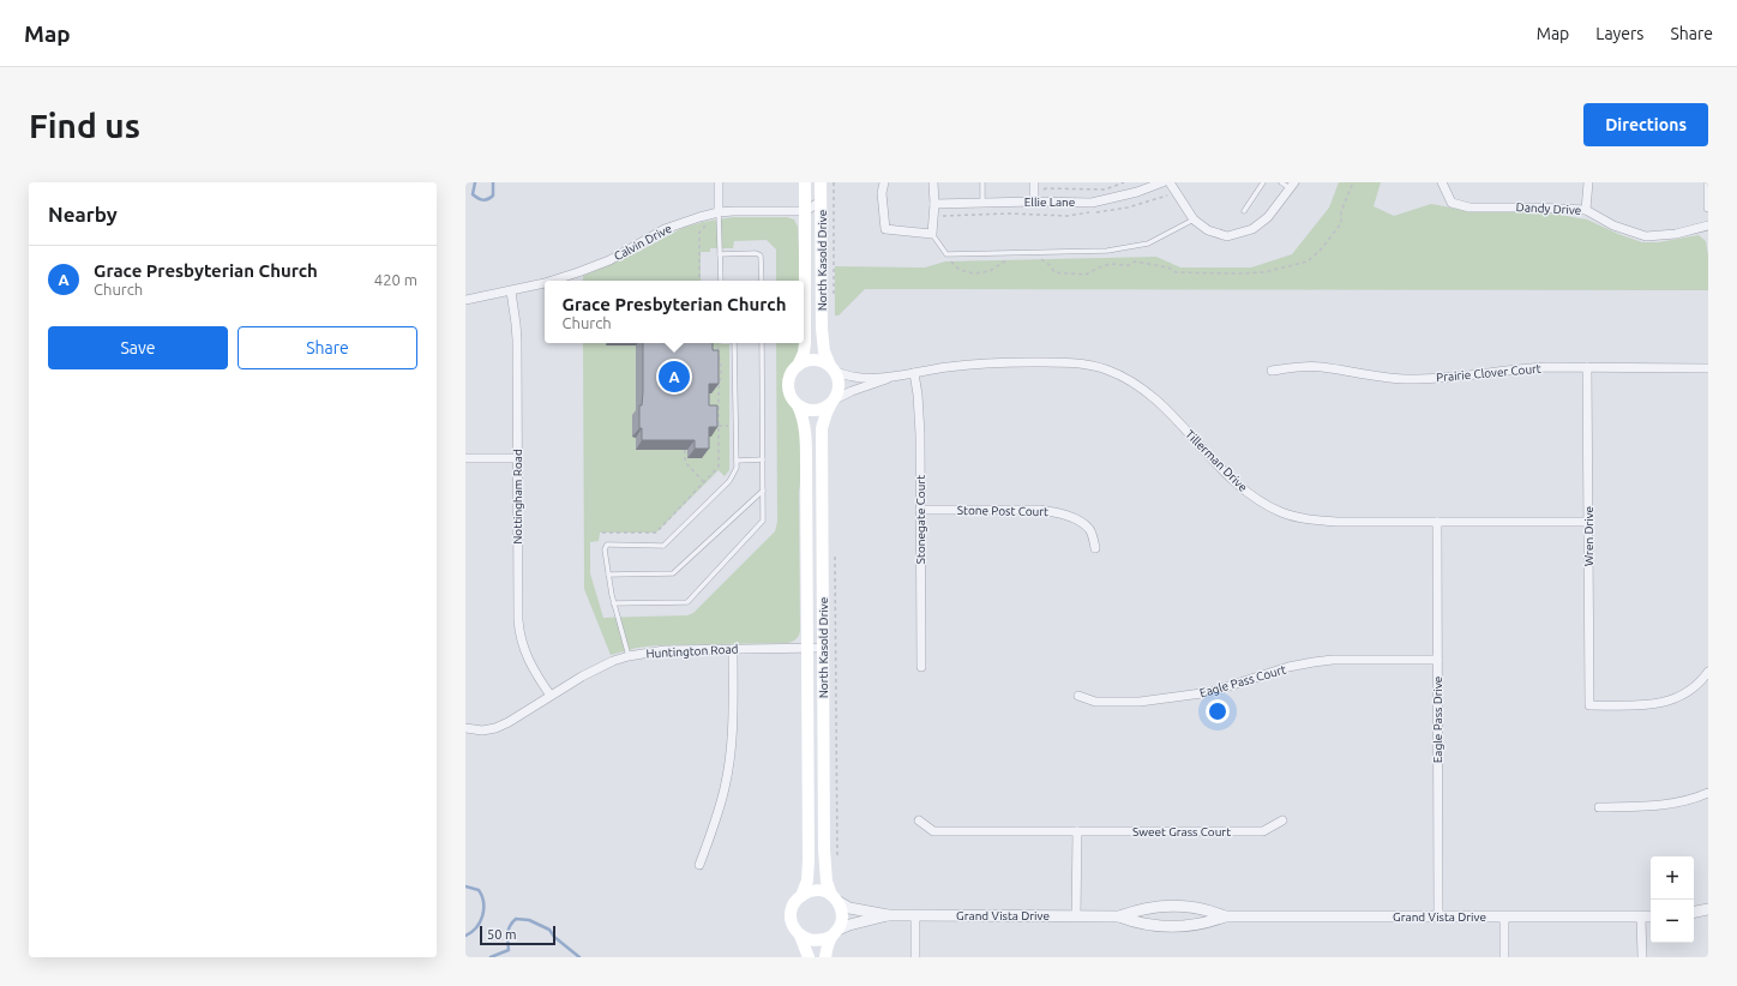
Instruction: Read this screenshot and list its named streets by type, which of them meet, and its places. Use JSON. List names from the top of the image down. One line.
{"streets":{"main road":["North Kasold Drive"],"street":["Ellie Lane","Dandy Drive","Calvin Drive","Prairie Clover Court","Tillerman Drive","Nottingham Road","Stone Post Court","Stonegate Court","Wren Drive","Huntington Road","Eagle Pass Court","Eagle Pass Drive","Sweet Grass Court","Grand Vista Drive"]},"crossings":[["Calvin Drive","North Kasold Drive"],["Calvin Drive","Nottingham Road"],["North Kasold Drive","Tillerman Drive"],["North Kasold Drive","Huntington Road"],["North Kasold Drive","Grand Vista Drive"],["Prairie Clover Court","Wren Drive"],["Tillerman Drive","Stonegate Court"],["Tillerman Drive","Wren Drive"],["Tillerman Drive","Eagle Pass Drive"],["Nottingham Road","Huntington Road"],["Stone Post Court","Stonegate Court"],["Eagle Pass Court","Eagle Pass Drive"],["Eagle Pass Drive","Grand Vista Drive"]],"scale_bar":"50 m","page":{"header":"Map","nav":["Map","Layers","Share"],"buttons":["Directions",["Save","Share"]],"title":"Find us","heading":"Nearby","list":[{"mark":"A","name":"Grace Presbyterian Church","note":"Church","value":"420 m"}],"popup":["Grace Presbyterian Church","Church"],"pins":"A","map_buttons":["+","−"],"scale":"50 m"}}
